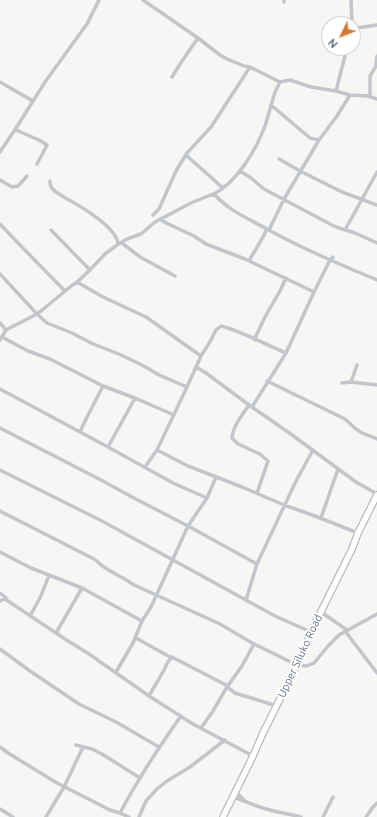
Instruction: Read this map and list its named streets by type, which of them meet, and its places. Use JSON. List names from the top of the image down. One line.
{"streets":{"main road":["Upper Siluko Road"]},"north":"bottom left"}
